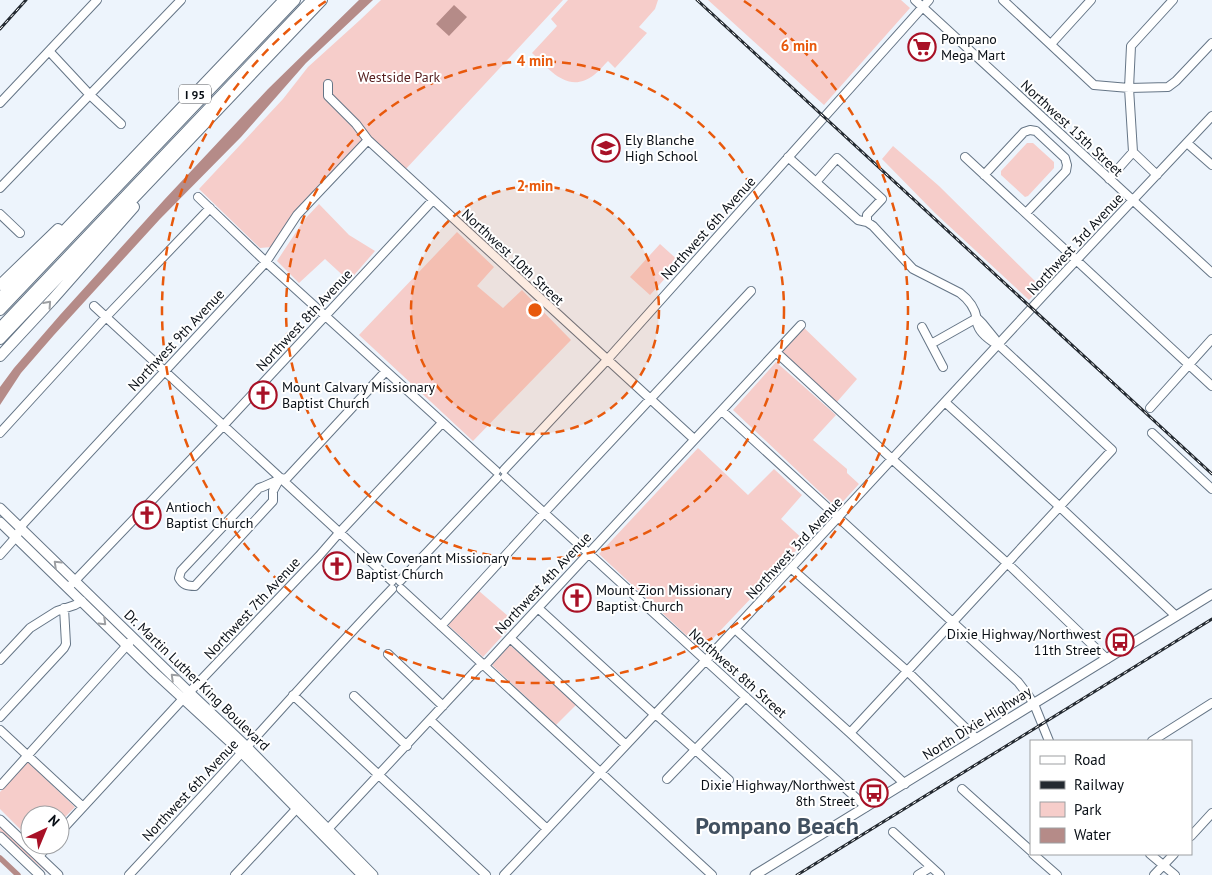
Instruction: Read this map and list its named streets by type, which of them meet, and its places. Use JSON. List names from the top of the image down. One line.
{"streets":{"highway":["I 95"],"main road":["Dr. Martin Luther King Boulevard","North Dixie Highway"],"street":["Northwest 15th Street","Northwest 6th Avenue","Northwest 3rd Avenue","Northwest 10th Street","Northwest 8th Avenue","Northwest 9th Avenue","Northwest 4th Avenue","Northwest 7th Avenue","Northwest 8th Street"]},"crossings":[["Northwest 15th Street","Northwest 6th Avenue"],["Northwest 15th Street","Northwest 3rd Avenue"],["Northwest 6th Avenue","Northwest 10th Street"],["Northwest 6th Avenue","Northwest 8th Street"],["Northwest 6th Avenue","Dr. Martin Luther King Boulevard"],["Northwest 3rd Avenue","Northwest 8th Street"],["Northwest 10th Street","Northwest 8th Avenue"],["Northwest 10th Street","Northwest 9th Avenue"],["Northwest 10th Street","Northwest 4th Avenue"],["Northwest 8th Avenue","Northwest 8th Street"],["Northwest 8th Avenue","Dr. Martin Luther King Boulevard"],["Northwest 9th Avenue","Northwest 8th Street"],["Northwest 9th Avenue","Dr. Martin Luther King Boulevard"],["Northwest 4th Avenue","Northwest 8th Street"],["Northwest 4th Avenue","Dr. Martin Luther King Boulevard"],["Northwest 7th Avenue","Northwest 8th Street"],["Northwest 7th Avenue","Dr. Martin Luther King Boulevard"],["Northwest 8th Street","North Dixie Highway"]],"districts":["Pompano Beach"],"parks":["Westside Park"],"places":{"supermarket":["Pompano Mega Mart"],"school or university":["Ely Blanche High School"],"church":["Mount Calvary Missionary Baptist Church","Antioch Baptist Church","New Covenant Missionary Baptist Church","Mount Zion Missionary Baptist Church"],"bus stop":["Dixie Highway/Northwest 11th Street","Dixie Highway/Northwest 8th Street"]},"legend":["Road","Railway","Park","Water"],"north":"top right","rings":["6 min","4 min","2 min"]}
